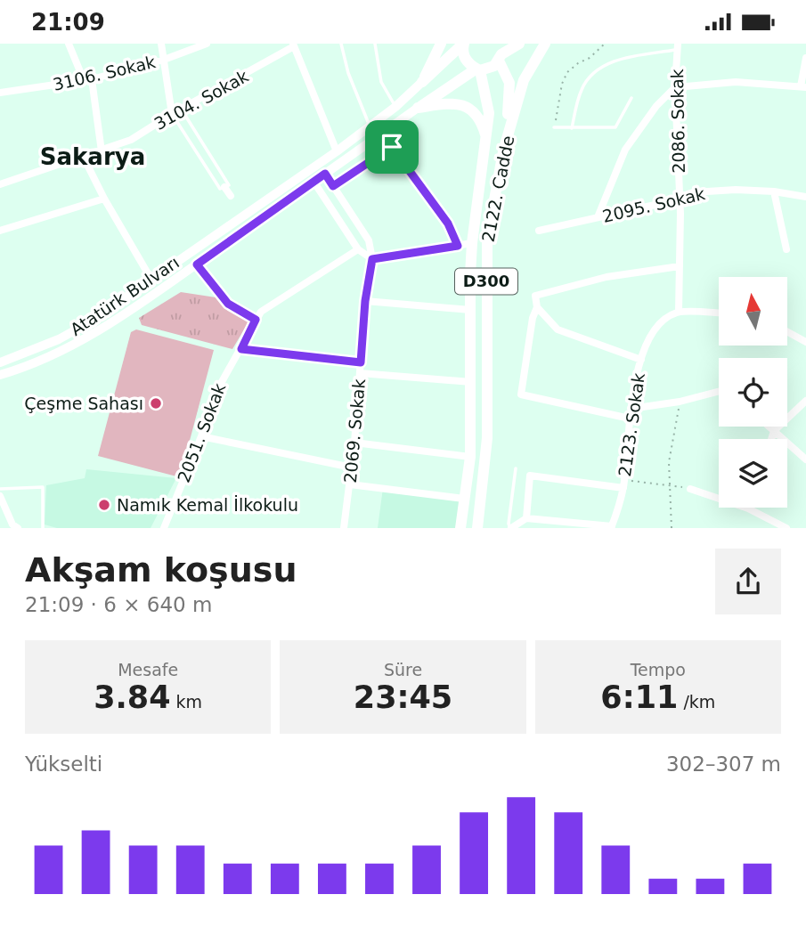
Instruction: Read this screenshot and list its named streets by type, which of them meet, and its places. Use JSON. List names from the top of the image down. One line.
{"streets":{"highway":["2122. Cadde","D300"],"main road":["Atatürk Bulvarı"],"street":["3106. Sokak","3104. Sokak","2086. Sokak","2095. Sokak","2123. Sokak","2069. Sokak","2051. Sokak"]},"crossings":[["2086. Sokak","2095. Sokak"],["2086. Sokak","2123. Sokak"],["2122. Cadde","D300"],["D300","Atatürk Bulvarı"]],"districts":["Sakarya"],"places":["Çeşme Sahası","Namık Kemal İlkokulu"],"north":"top","page":{"status":"21:09","heading":["Akşam koşusu","21:09 · 6 × 640 m"],"stats":[["Mesafe","3.84 km"],["Süre","23:45"],["Tempo","6:11 /km"]],"chart":["Yükselti","302–307 m"]}}
